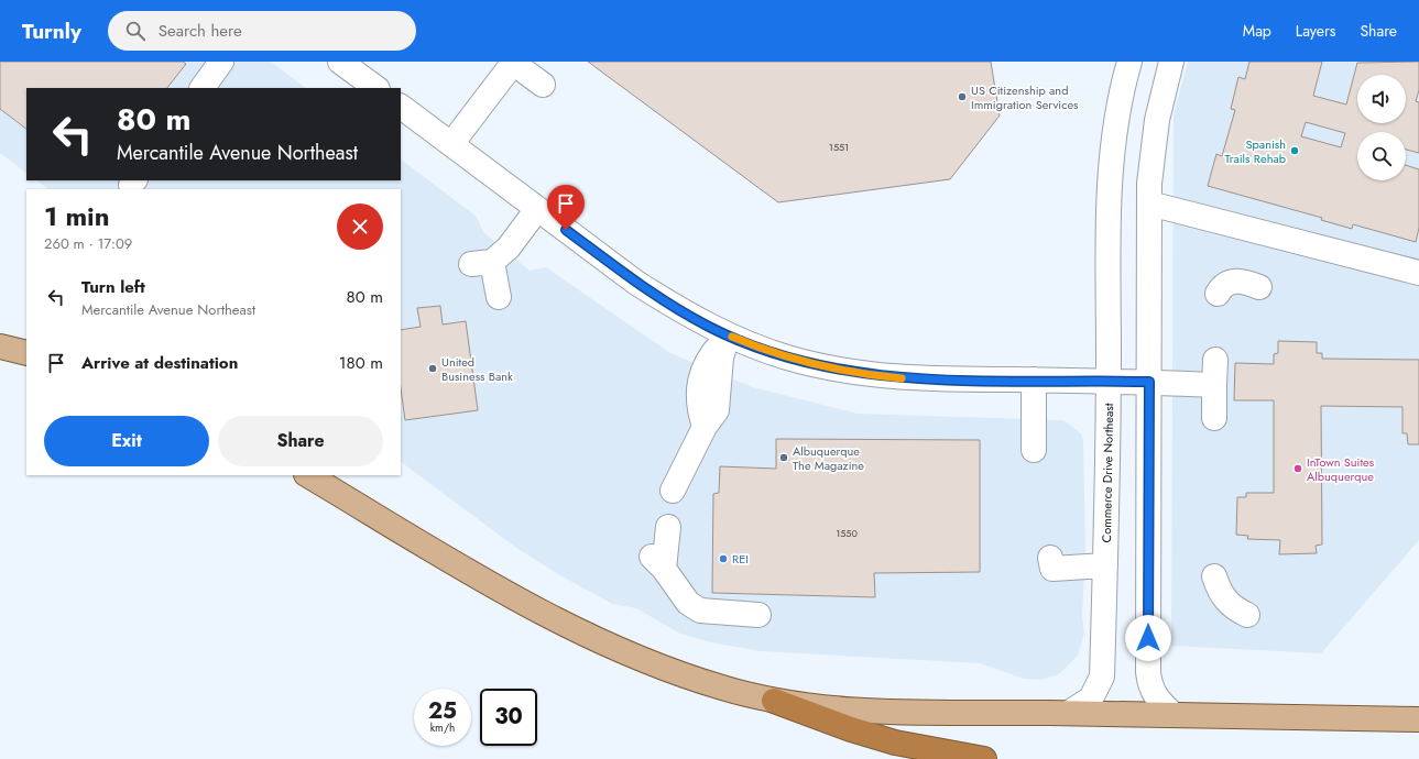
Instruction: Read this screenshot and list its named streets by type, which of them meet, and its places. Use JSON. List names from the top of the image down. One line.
{"streets":{"street":["Commerce Drive Northeast"]},"places":["US Citizenship and Immigration Services","Spanish Trails Rehab","United Business Bank","Albuquerque The Magazine","InTown Suites Albuquerque","REI"],"house_numbers":["1551","1550"],"page":{"header":"Turnly","search":"Search here","nav":["Map","Layers","Share"],"turn":["80 m","Mercantile Avenue Northeast"],"heading":["1 min","260 m · 17:09"],"list":[{"name":"Turn left","note":"Mercantile Avenue Northeast","value":"80 m"},{"name":"Arrive at destination","value":"180 m"}],"buttons":["Exit","Share"],"speed":"25 km/h","limit":"30"}}
